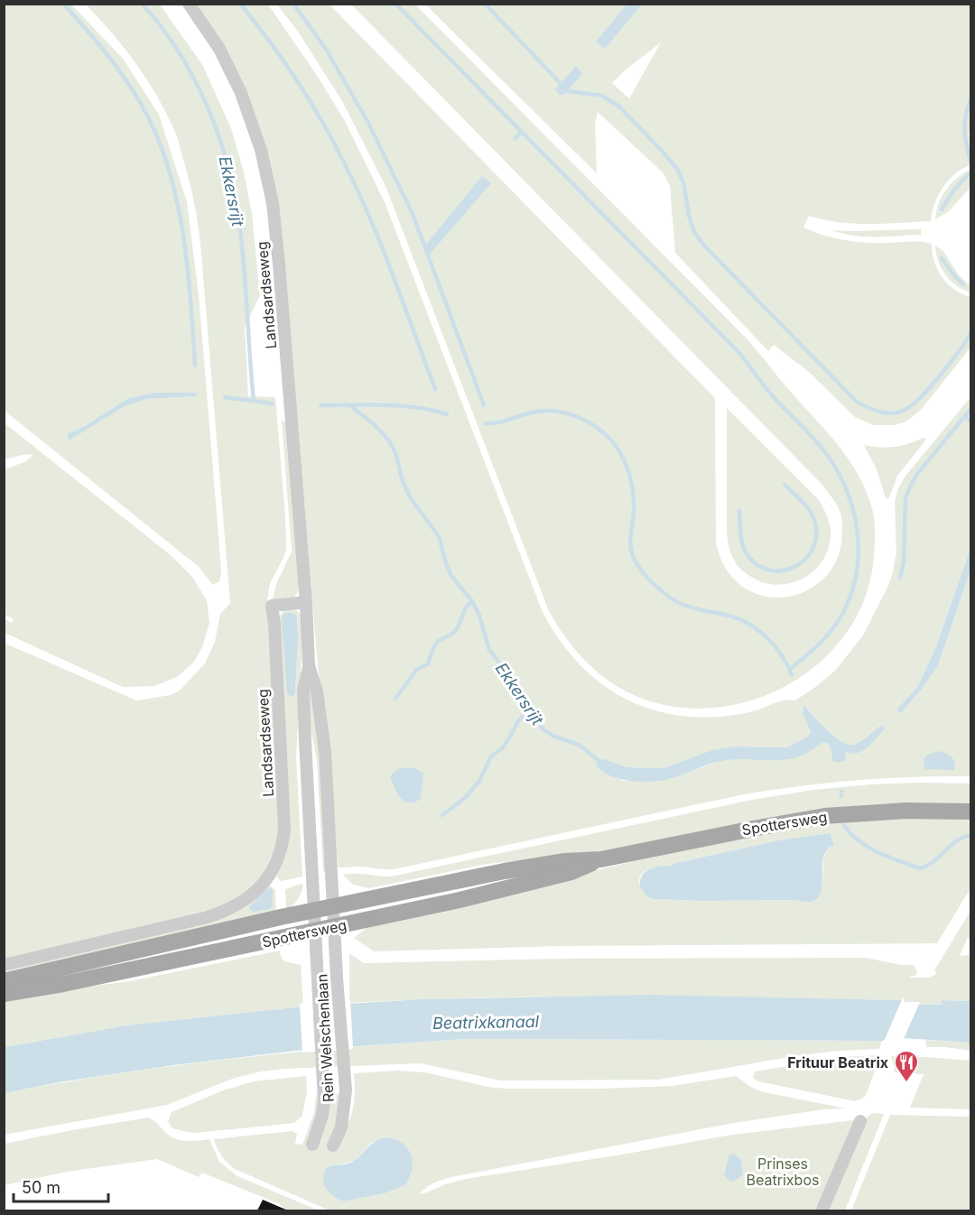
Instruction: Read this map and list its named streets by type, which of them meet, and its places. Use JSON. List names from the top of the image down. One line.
{"streets":{"main road":["Spottersweg"],"street":["Landsardseweg","Rein Welschenlaan"]},"crossings":[["Landsardseweg","Spottersweg"],["Landsardseweg","Rein Welschenlaan"],["Spottersweg","Rein Welschenlaan"]],"water":["Ekkersrijt","Beatrixkanaal"],"parks":["Prinses Beatrixbos"],"places":{"restaurant":["Frituur Beatrix"]},"scale_bar":"50 m"}
